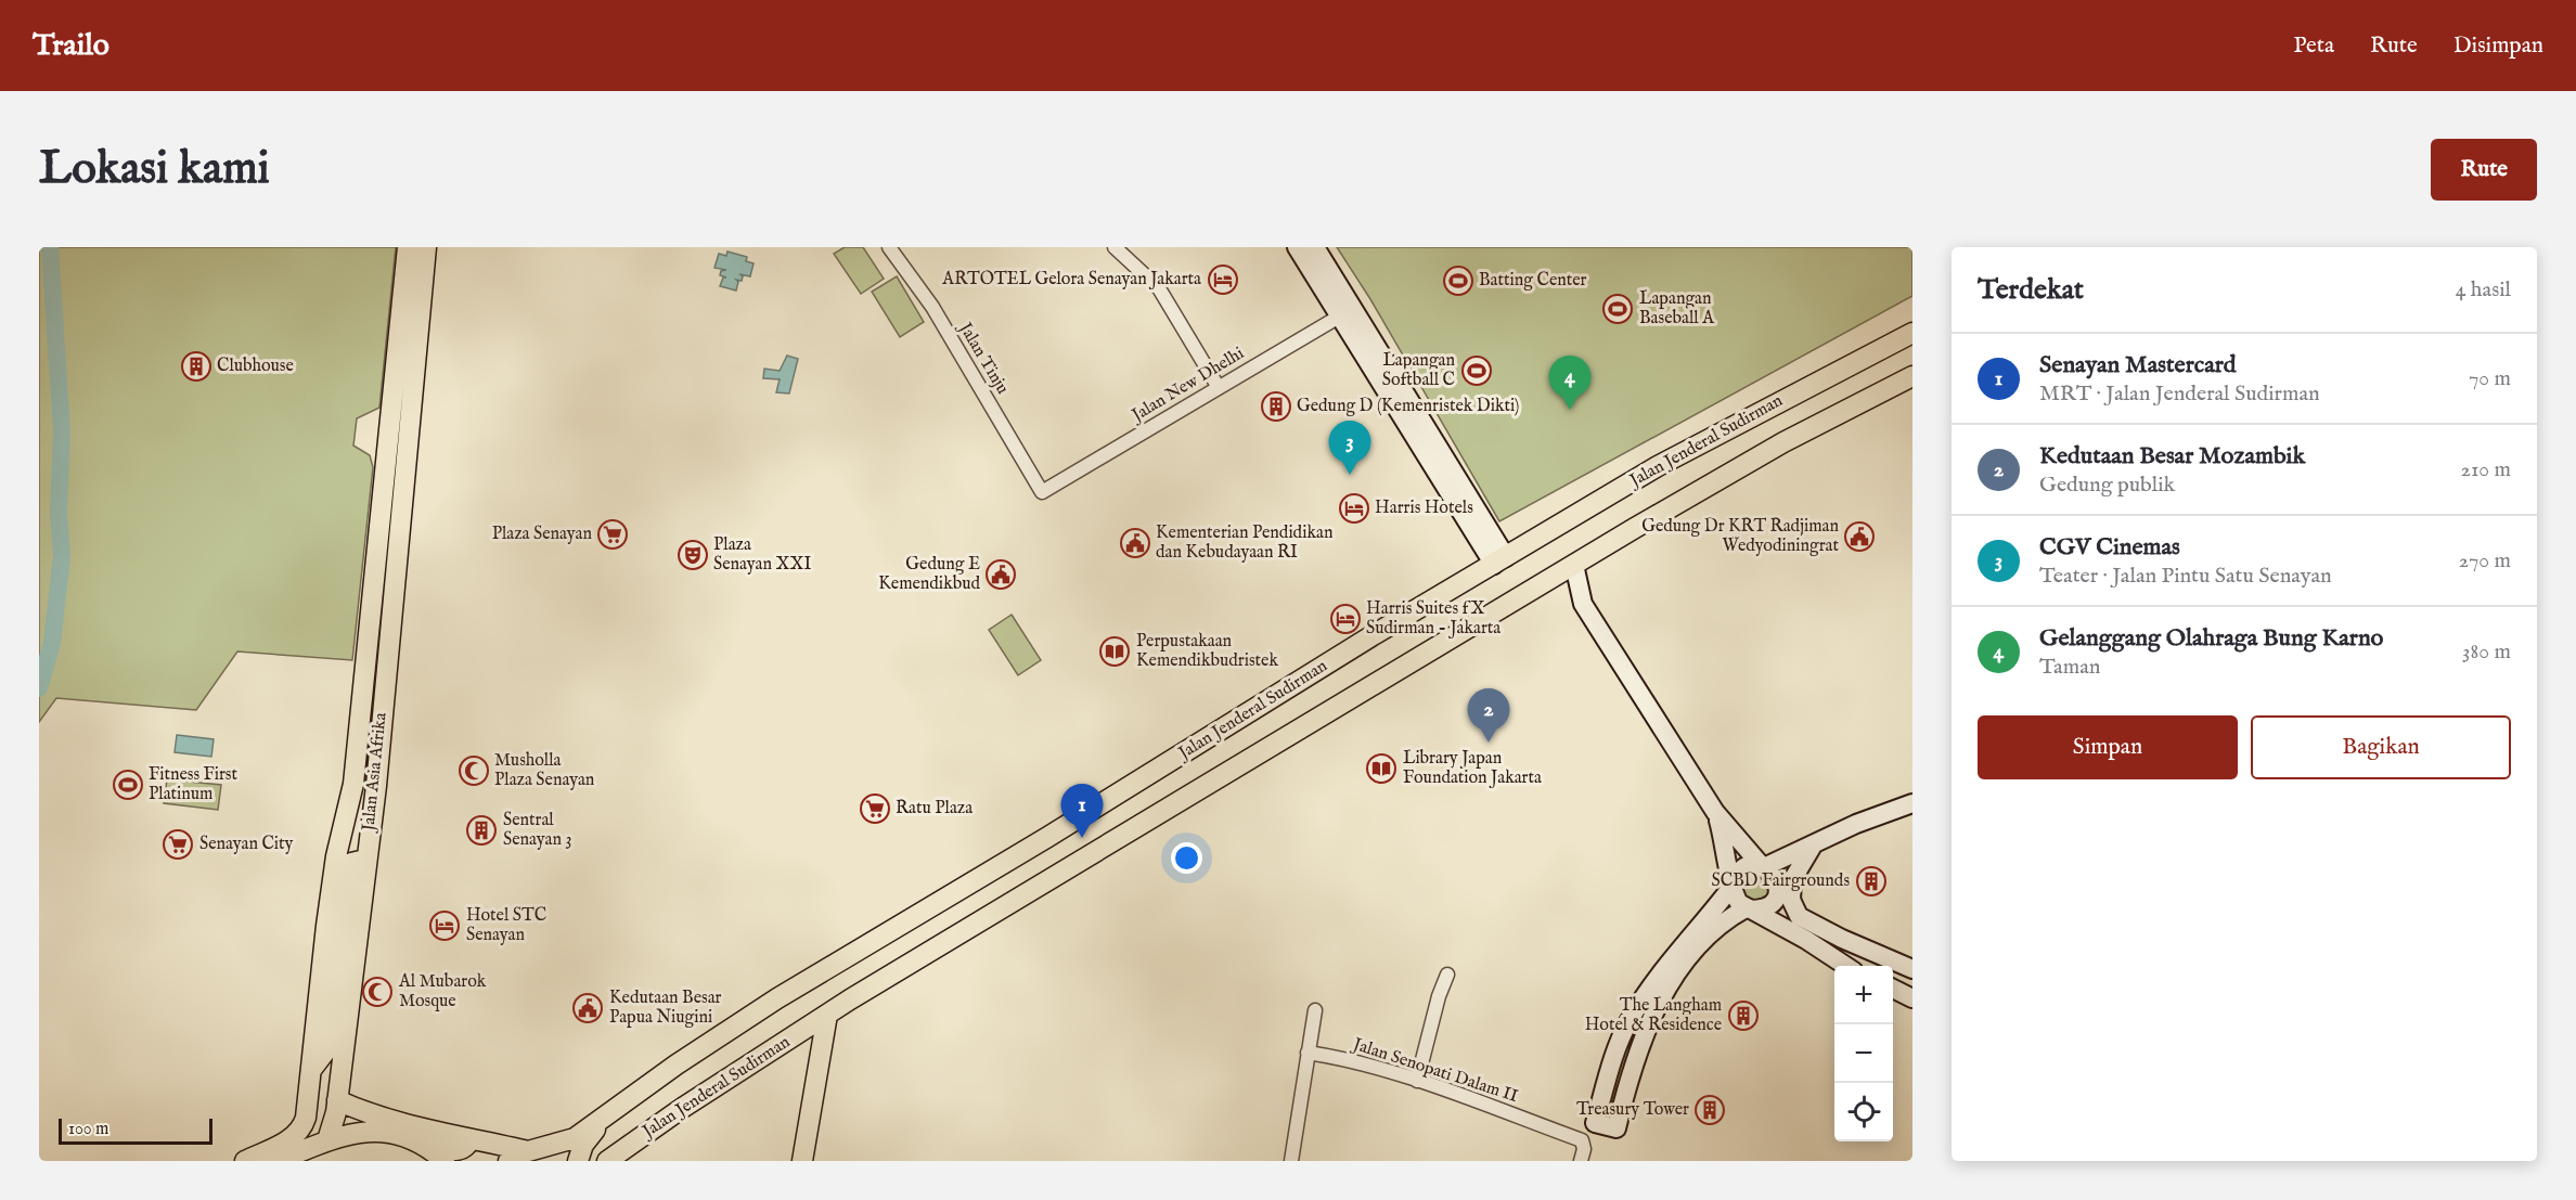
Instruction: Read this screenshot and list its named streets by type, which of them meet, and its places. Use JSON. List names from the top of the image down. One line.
{"streets":{"main road":["Jalan Jenderal Sudirman","Jalan Asia Afrika"],"street":["Jalan Tinju","Jalan New Dhelhi","Jalan Senopati Dalam II"]},"crossings":[["Jalan Tinju","Jalan New Dhelhi"]],"places":{"hotel":["ARTOTEL Gelora Senayan Jakarta","Harris Hotels","Harris Suites fX Sudirman - Jakarta","Hotel STC Senayan"],"sports":["Batting Center","Lapangan Baseball A","Lapangan Softball C","Fitness First Platinum"],"building":["Clubhouse","Gedung D (Kemenristek Dikti)","Sentral Senayan 3","SCBD Fairgrounds","The Langham Hotel & Residence","Treasury Tower"],"supermarket":["Plaza Senayan","Ratu Plaza","Senayan City"],"public building":["Gedung Dr KRT Radjiman Wedyodiningrat","Kementerian Pendidikan dan Kebudayaan RI","Gedung E Kemendikbud","Kedutaan Besar Papua Niugini"],"theatre":["Plaza Senayan XXI"],"library":["Perpustakaan Kemendikbudristek","Library Japan Foundation Jakarta"],"mosque":["Musholla Plaza Senayan","Al Mubarok Mosque"]},"scale_bar":"100 m","page":{"header":"Trailo","nav":["Peta","Rute","Disimpan"],"buttons":["Rute",["Simpan","Bagikan"]],"title":"Lokasi kami","heading":["Terdekat","4 hasil"],"list":[{"mark":"1","name":"Senayan Mastercard","note":"MRT · Jalan Jenderal Sudirman","value":"70 m"},{"mark":"2","name":"Kedutaan Besar Mozambik","note":"Gedung publik","value":"210 m"},{"mark":"3","name":"CGV Cinemas","note":"Teater · Jalan Pintu Satu Senayan","value":"270 m"},{"mark":"4","name":"Gelanggang Olahraga Bung Karno","note":"Taman","value":"380 m"}],"pins":["4","3","2","1"],"map_buttons":["+","−"],"scale":"100 m"}}
